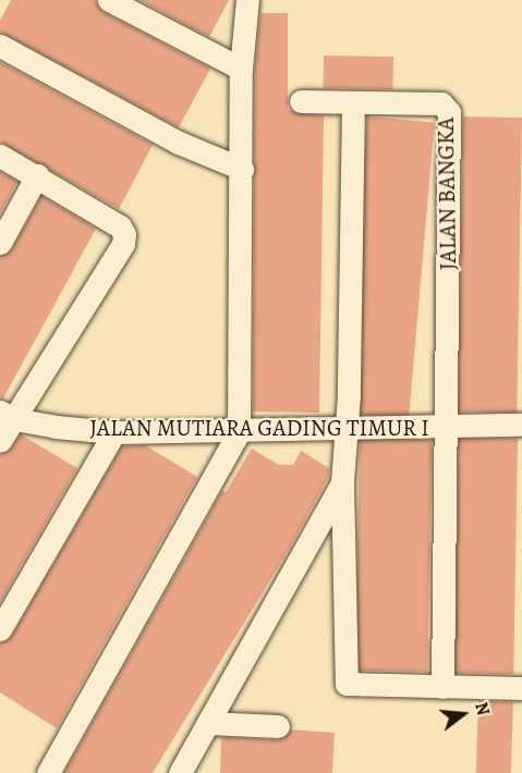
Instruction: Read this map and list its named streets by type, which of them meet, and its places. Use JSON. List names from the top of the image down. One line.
{"streets":{"street":["JALAN BANGKA","JALAN MUTIARA GADING TIMUR I"]},"crossings":[["JALAN BANGKA","JALAN MUTIARA GADING TIMUR I"]],"north":"right"}
